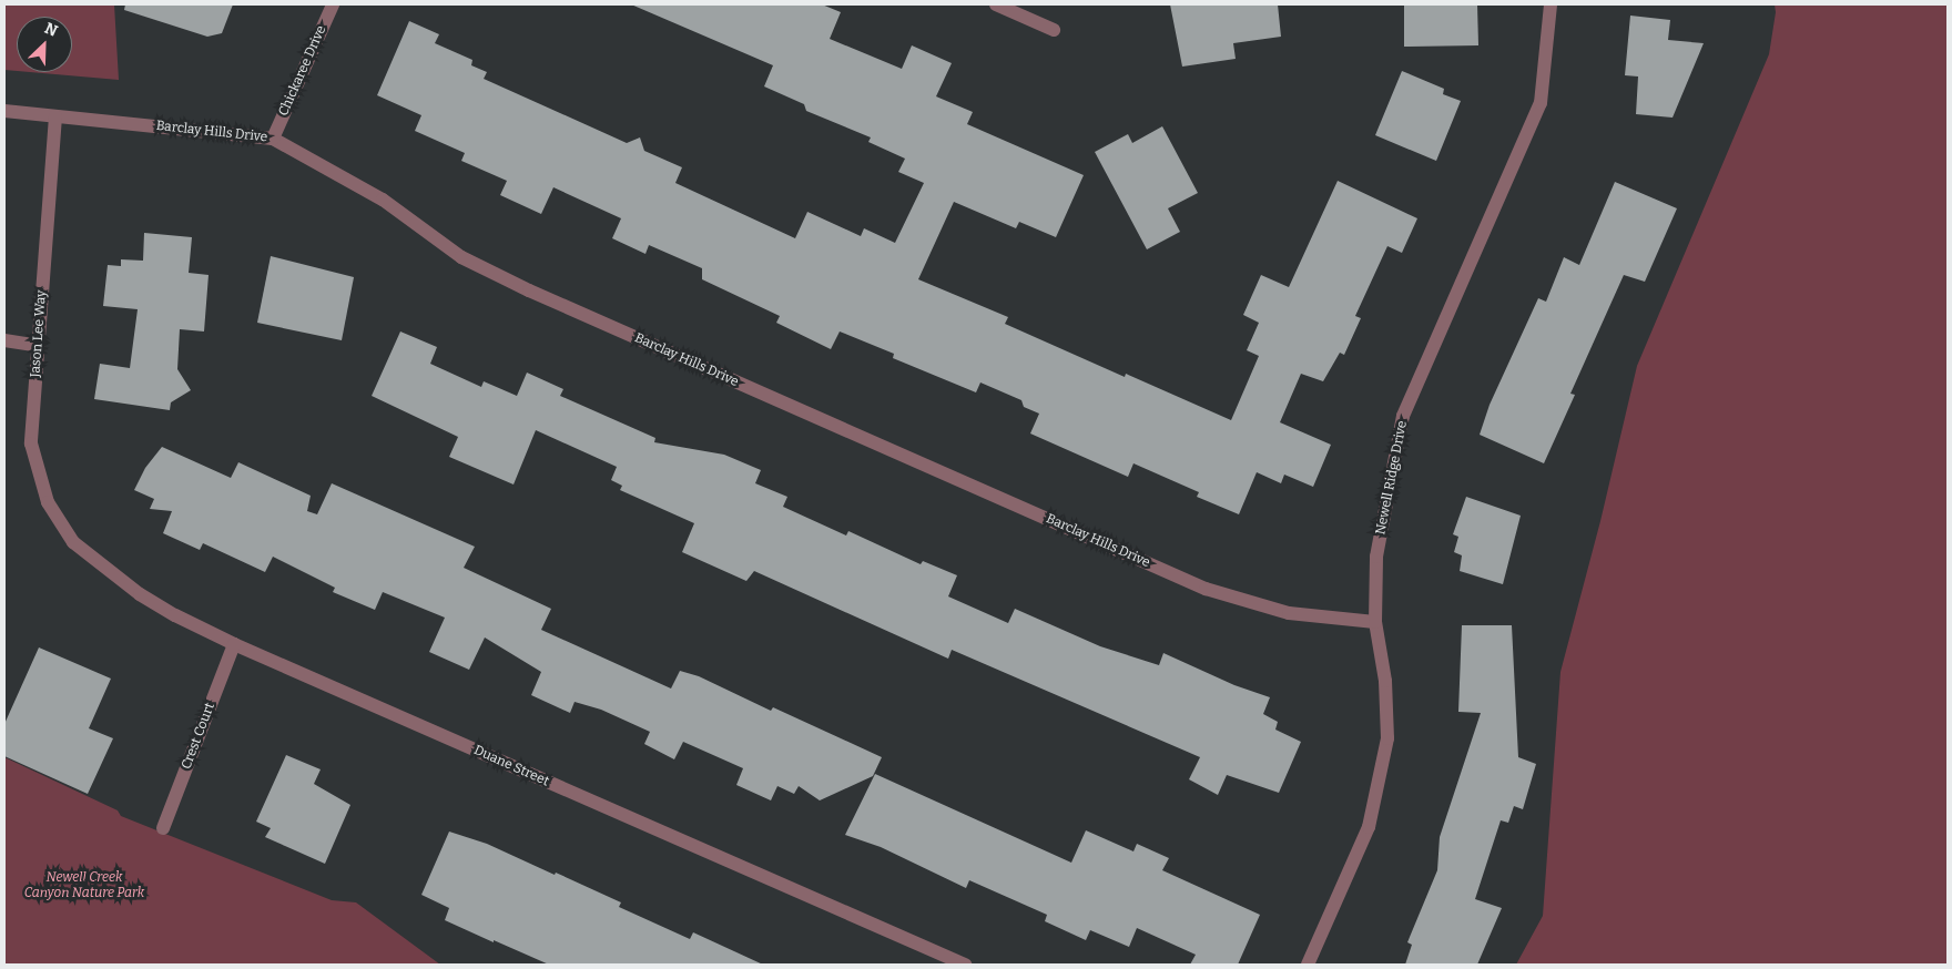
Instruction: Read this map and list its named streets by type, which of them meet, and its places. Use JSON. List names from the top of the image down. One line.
{"streets":{"street":["Chickaree Drive","Barclay Hills Drive","Jason Lee Way","Newell Ridge Drive","Crest Court","Duane Street"]},"crossings":[["Chickaree Drive","Barclay Hills Drive"],["Barclay Hills Drive","Jason Lee Way"],["Barclay Hills Drive","Newell Ridge Drive"],["Jason Lee Way","Duane Street"],["Crest Court","Duane Street"]],"parks":["Newell Creek Canyon Nature Park"],"north":"top right"}
